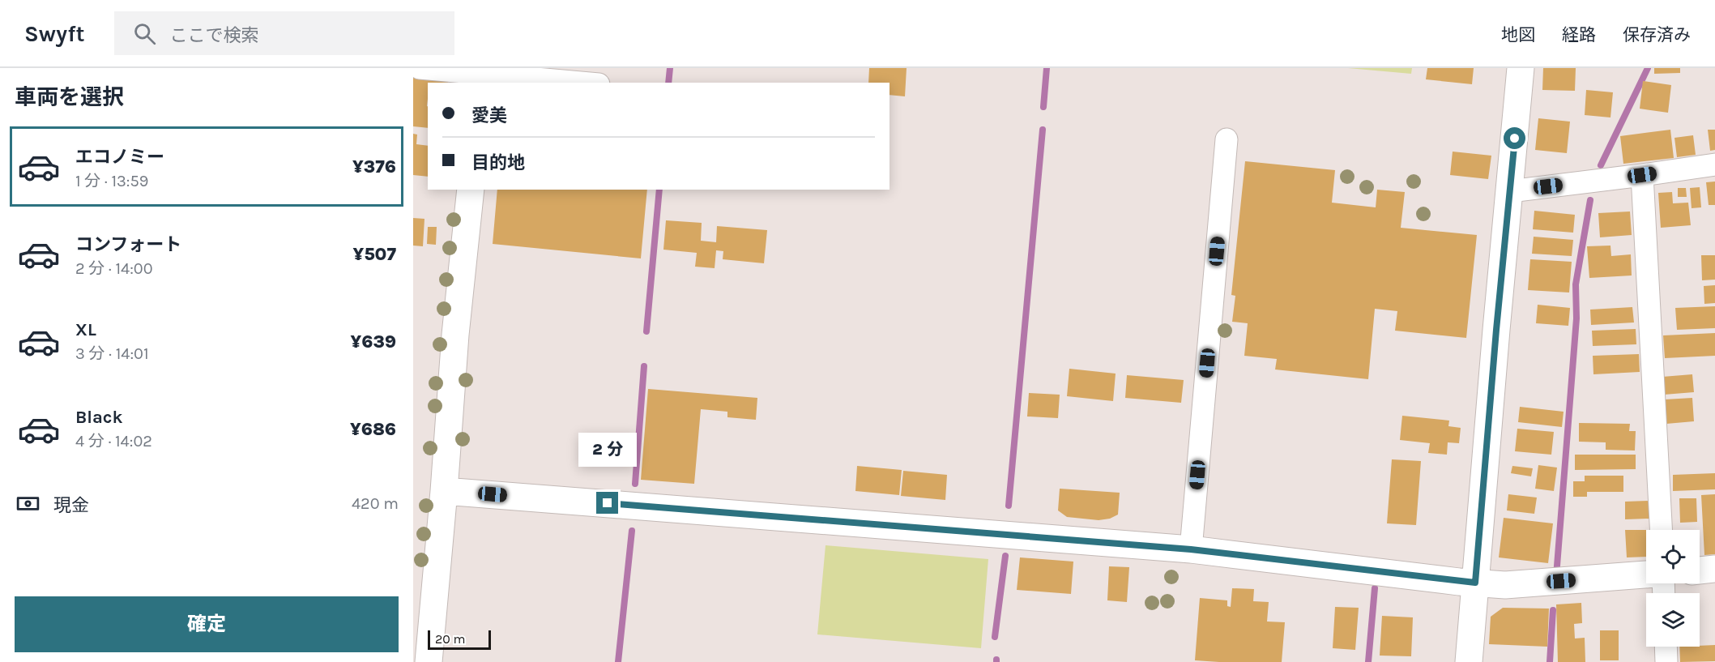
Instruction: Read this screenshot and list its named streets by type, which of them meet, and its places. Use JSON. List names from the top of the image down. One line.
{"scale_bar":"20 m","page":{"header":"Swyft","search":"ここで検索","nav":["地図","経路","保存済み"],"heading":"車両を選択","banner":["愛美","目的地"],"list":[{"name":"エコノミー","note":"1 分 · 13:59","value":"¥376"},{"name":"コンフォート","note":"2 分 · 14:00","value":"¥507"},{"name":"XL","note":"3 分 · 14:01","value":"¥639"},{"name":"Black","note":"4 分 · 14:02","value":"¥686"}],"bubble":"2 分","pay":["現金","420 m"],"buttons":"確定","scale":"20 m"}}
